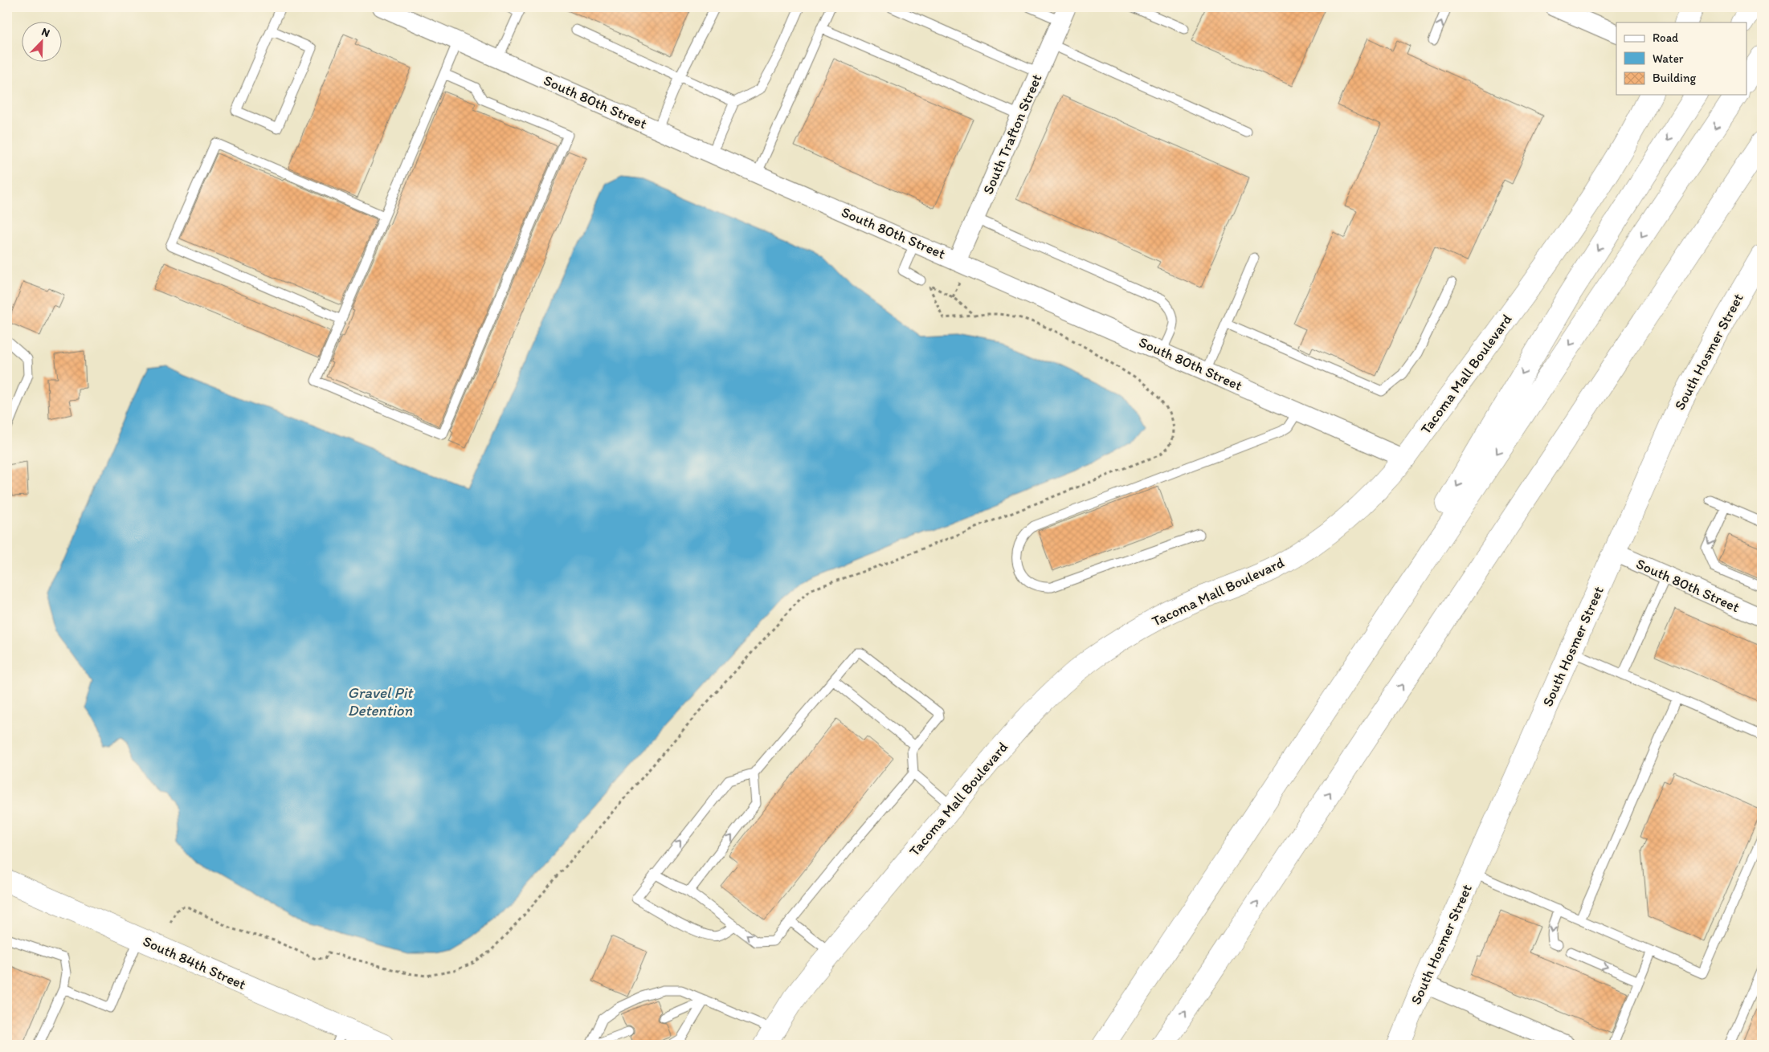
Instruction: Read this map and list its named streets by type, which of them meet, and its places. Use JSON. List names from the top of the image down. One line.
{"streets":{"main road":["South Hosmer Street","Tacoma Mall Boulevard","South 84th Street"],"street":["South 80th Street","South Trafton Street"]},"crossings":[["South 80th Street","South Trafton Street"],["South 80th Street","South Hosmer Street"],["South 80th Street","Tacoma Mall Boulevard"]],"water":["Gravel Pit Detention"],"legend":["Road","Water","Building"],"north":"top right"}
